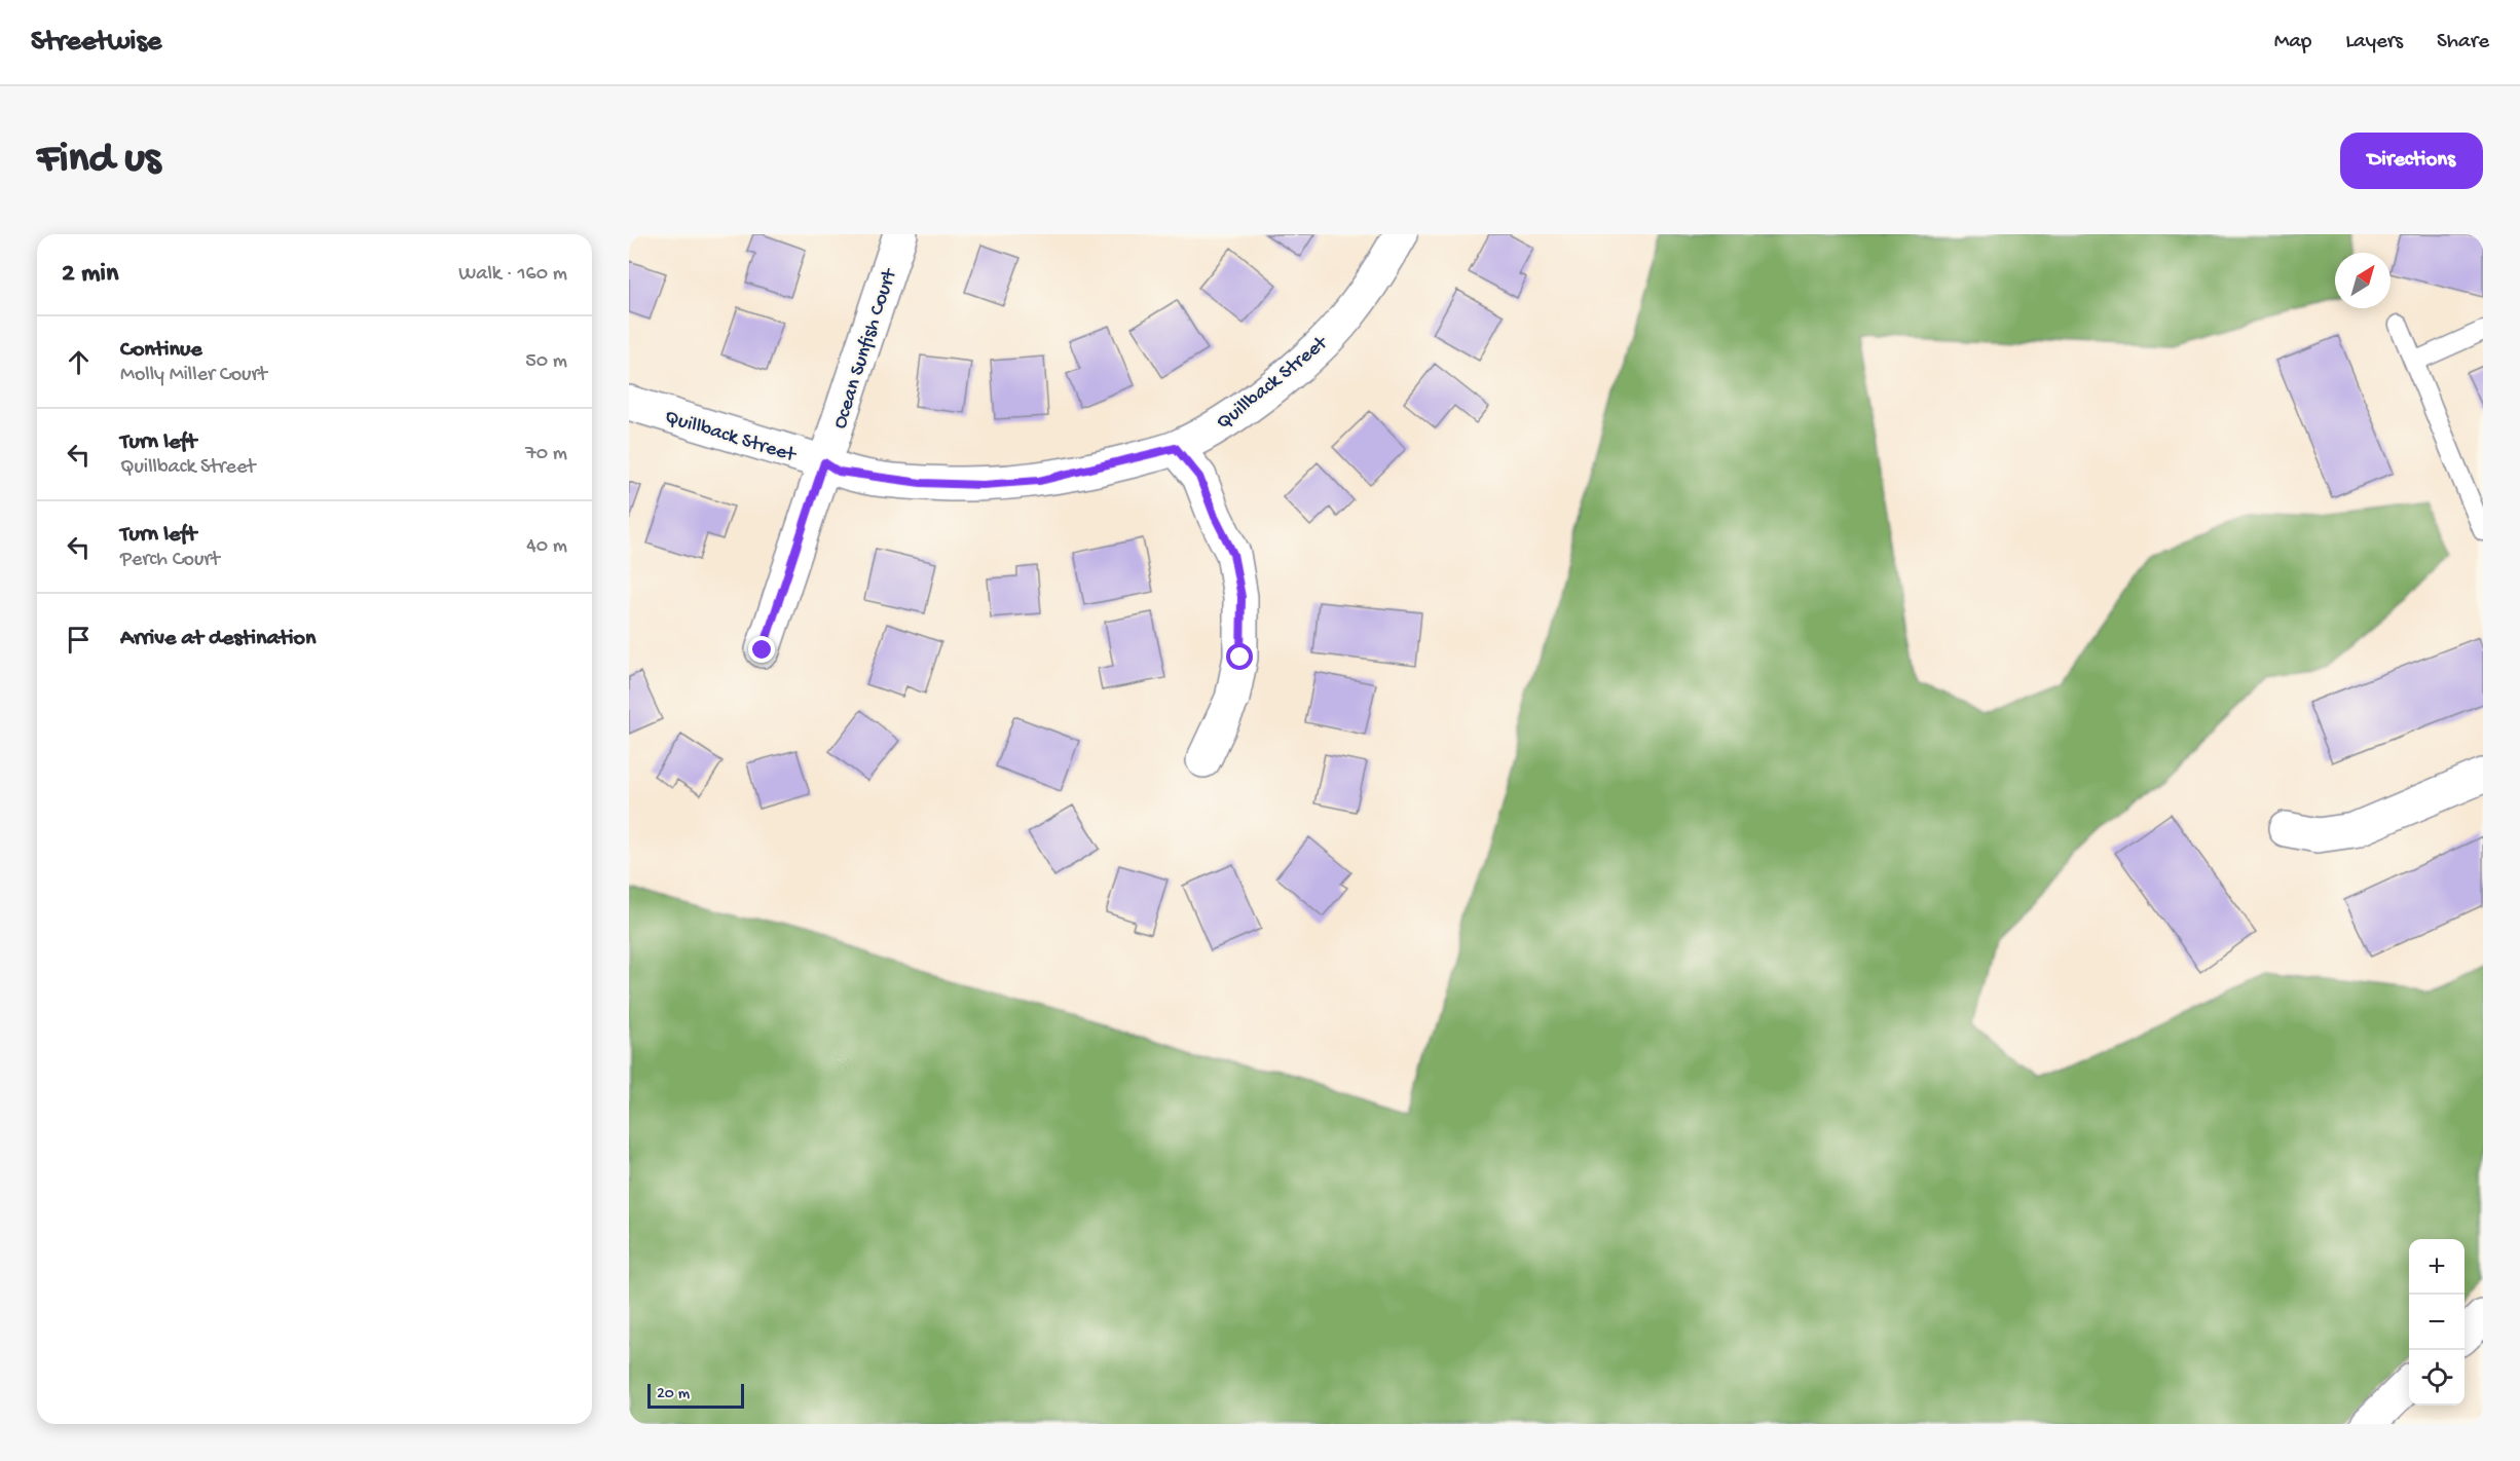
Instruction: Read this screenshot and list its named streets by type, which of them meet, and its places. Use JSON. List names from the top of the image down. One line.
{"streets":{"street":["Ocean Sunfish Court","Quillback Street"]},"crossings":[["Ocean Sunfish Court","Quillback Street"]],"scale_bar":"20 m","north":"top right","page":{"header":"Streetwise","nav":["Map","Layers","Share"],"buttons":"Directions","title":"Find us","heading":["2 min","Walk · 160 m"],"list":[["Continue","Molly Miller Court","50 m"],["Turn left","Quillback Street","70 m"],["Turn left","Perch Court","40 m"],"Arrive at destination"],"map_buttons":["+","−"],"scale":"20 m"}}
